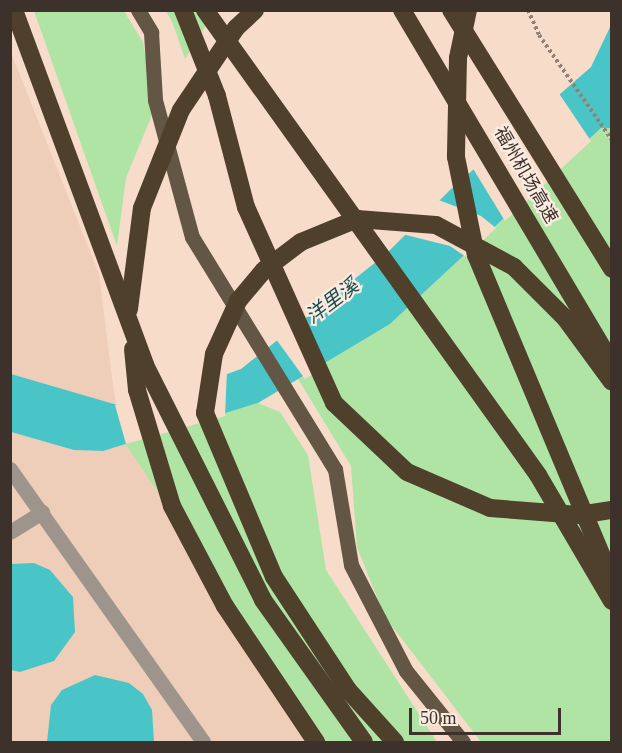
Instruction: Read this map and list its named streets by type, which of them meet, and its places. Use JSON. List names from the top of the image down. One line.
{"streets":{"highway":["福州机场高速"]},"water":["洋里溪"],"scale_bar":"50 m"}
